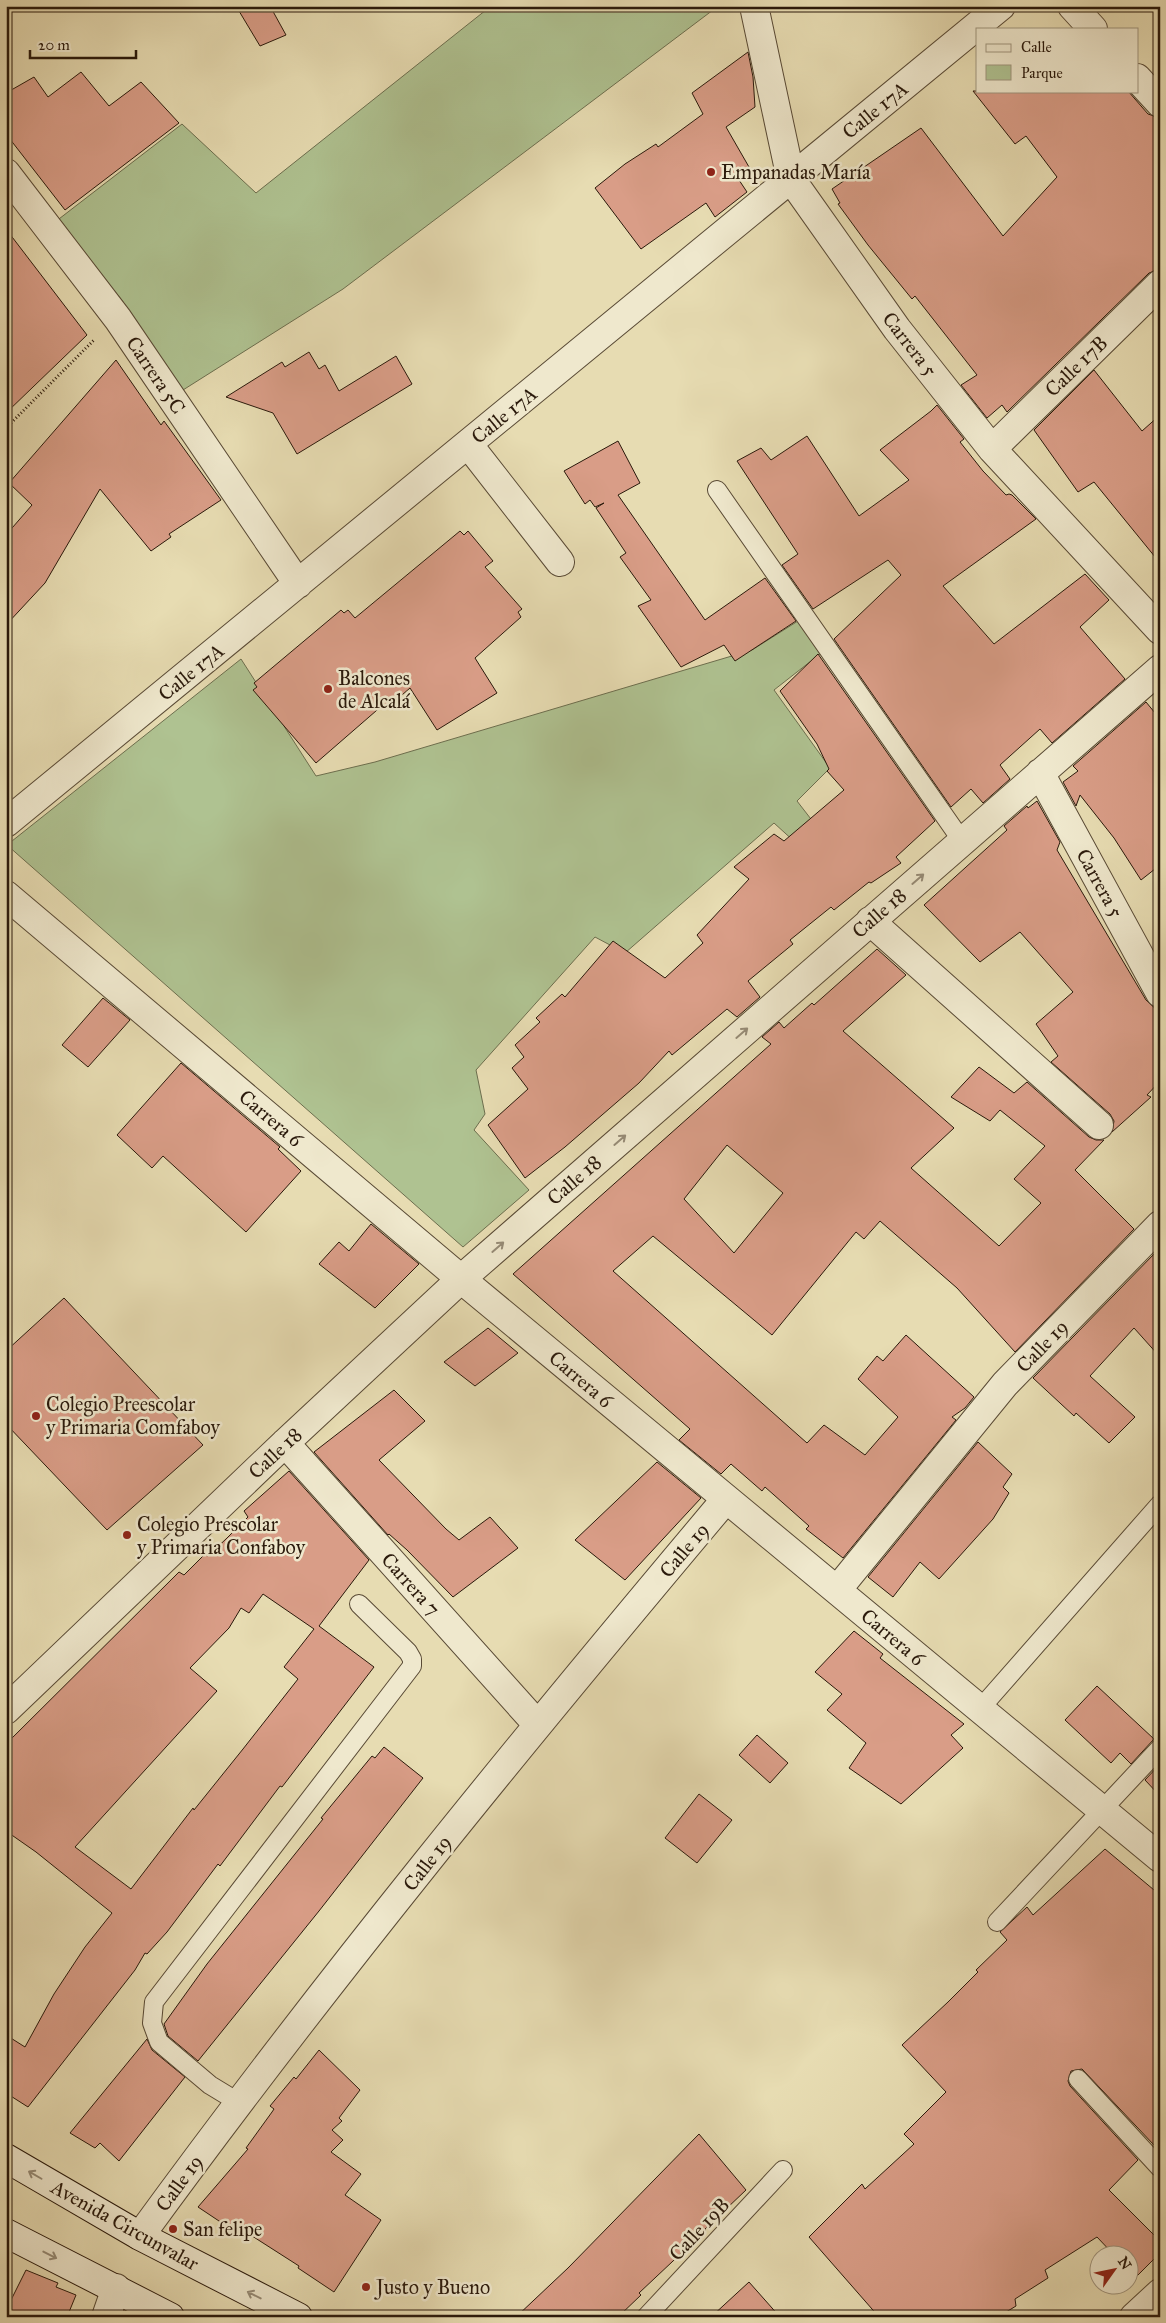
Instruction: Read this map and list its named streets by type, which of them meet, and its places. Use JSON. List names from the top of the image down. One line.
{"streets":{"street":["Calle 17A","Carrera 5","Calle 17B","Carrera 5C","Calle 18","Carrera 6","Calle 19","Carrera 7","Avenida Circunvalar"],"lane":["Calle 19B"]},"crossings":[["Calle 17A","Carrera 5"],["Calle 17A","Carrera 5C"],["Carrera 5","Calle 17B"],["Carrera 5","Calle 18"],["Calle 18","Carrera 6"],["Calle 18","Carrera 7"],["Carrera 6","Calle 19"],["Calle 19","Carrera 7"],["Calle 19","Avenida Circunvalar"]],"one_way":["Calle 18"],"places":["Empanadas María","Balcones de Alcalá","Colegio Preescolar y Primaria Comfaboy","Colegio Prescolar y Primaria Confaboy","San felipe","Justo y Bueno"],"legend":["Calle","Parque"],"scale_bar":"20 m","north":"top right"}
